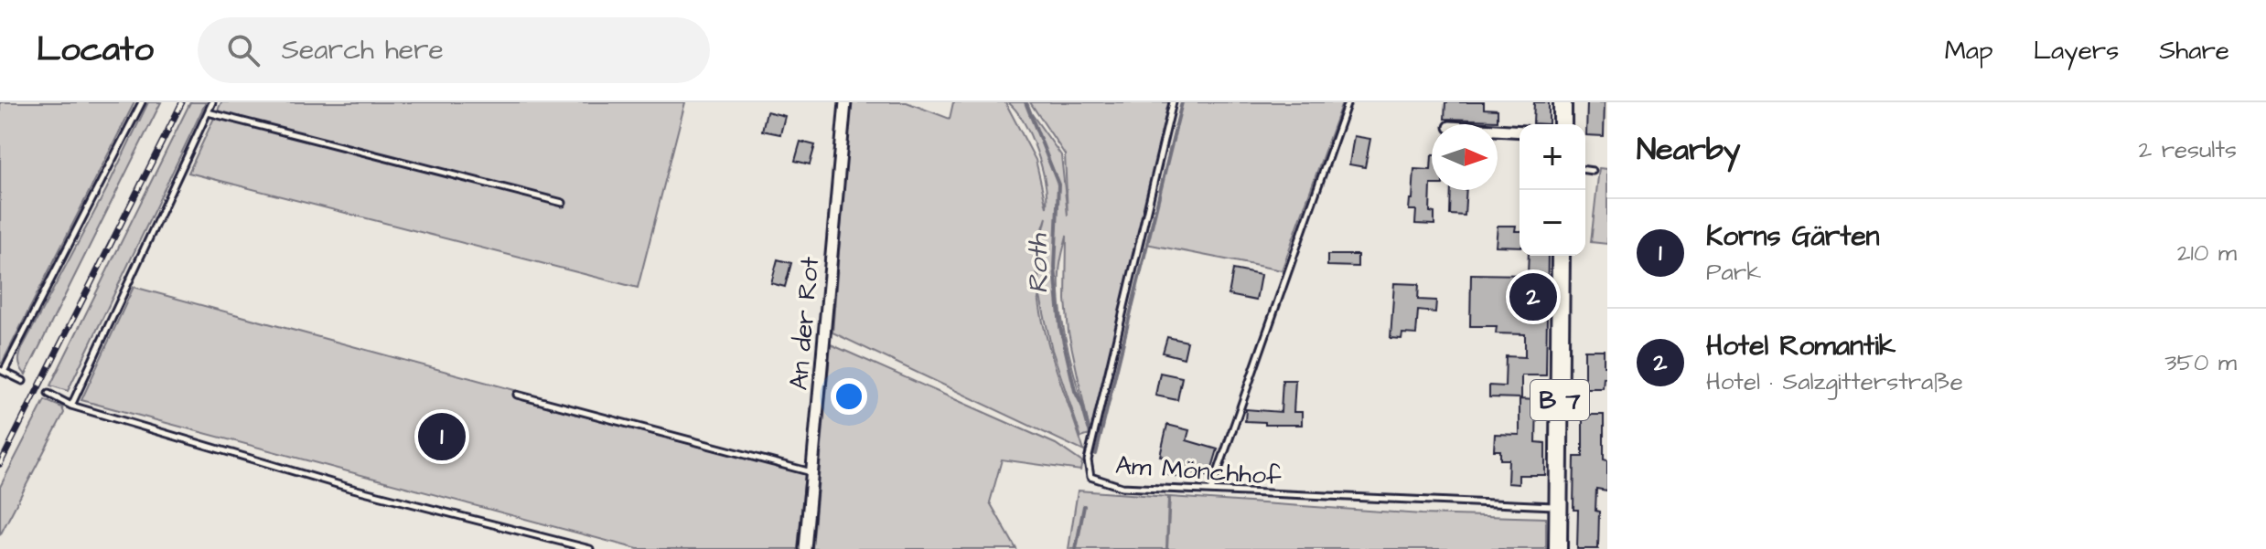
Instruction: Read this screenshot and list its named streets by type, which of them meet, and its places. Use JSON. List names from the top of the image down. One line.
{"streets":{"main road":["B 7"],"street":["An der Rot"],"lane":["Am Mönchhof"]},"crossings":[["B 7","Am Mönchhof"]],"water":["Roth"],"north":"right","page":{"header":"Locato","search":"Search here","nav":["Map","Layers","Share"],"heading":["Nearby","2 results"],"map_buttons":["+","−"],"list":[{"mark":"1","name":"Korns Gärten","note":"Park","value":"210 m"},{"mark":"2","name":"Hotel Romantik","note":"Hotel · Salzgitterstraße","value":"350 m"}],"pins":["2","1"]}}
